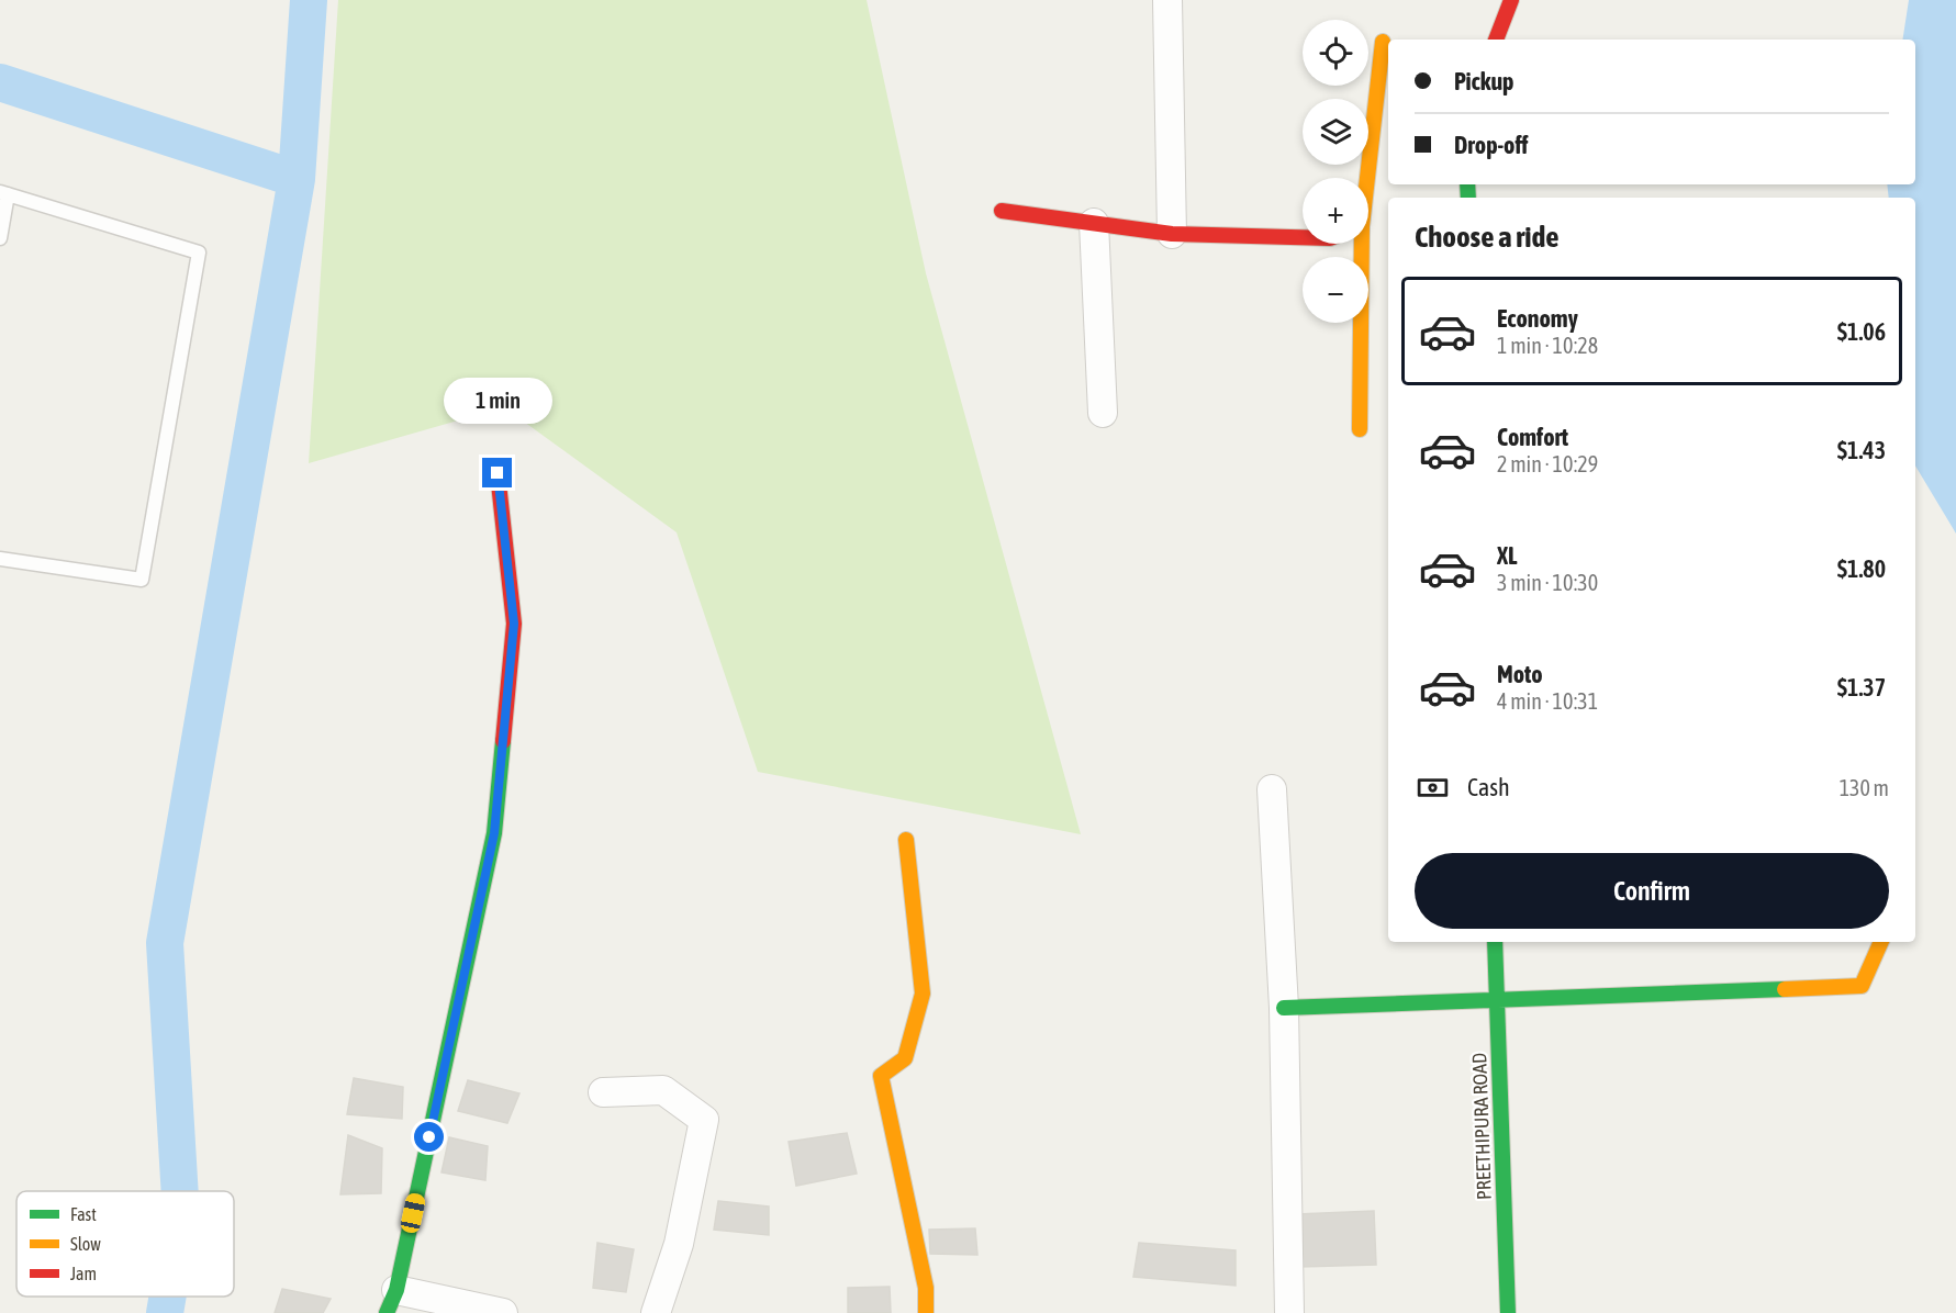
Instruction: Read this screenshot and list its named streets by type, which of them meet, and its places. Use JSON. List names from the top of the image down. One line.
{"streets":{"street":["PREETHIPURA ROAD"]},"legend":["Fast","Slow","Jam"],"page":{"map_buttons":["+","−"],"banner":["Pickup","Drop-off"],"heading":"Choose a ride","list":[{"name":"Economy","note":"1 min · 10:28","value":"$1.06"},{"name":"Comfort","note":"2 min · 10:29","value":"$1.43"},{"name":"XL","note":"3 min · 10:30","value":"$1.80"},{"name":"Moto","note":"4 min · 10:31","value":"$1.37"}],"bubble":"1 min","pay":["Cash","130 m"],"buttons":"Confirm"}}
